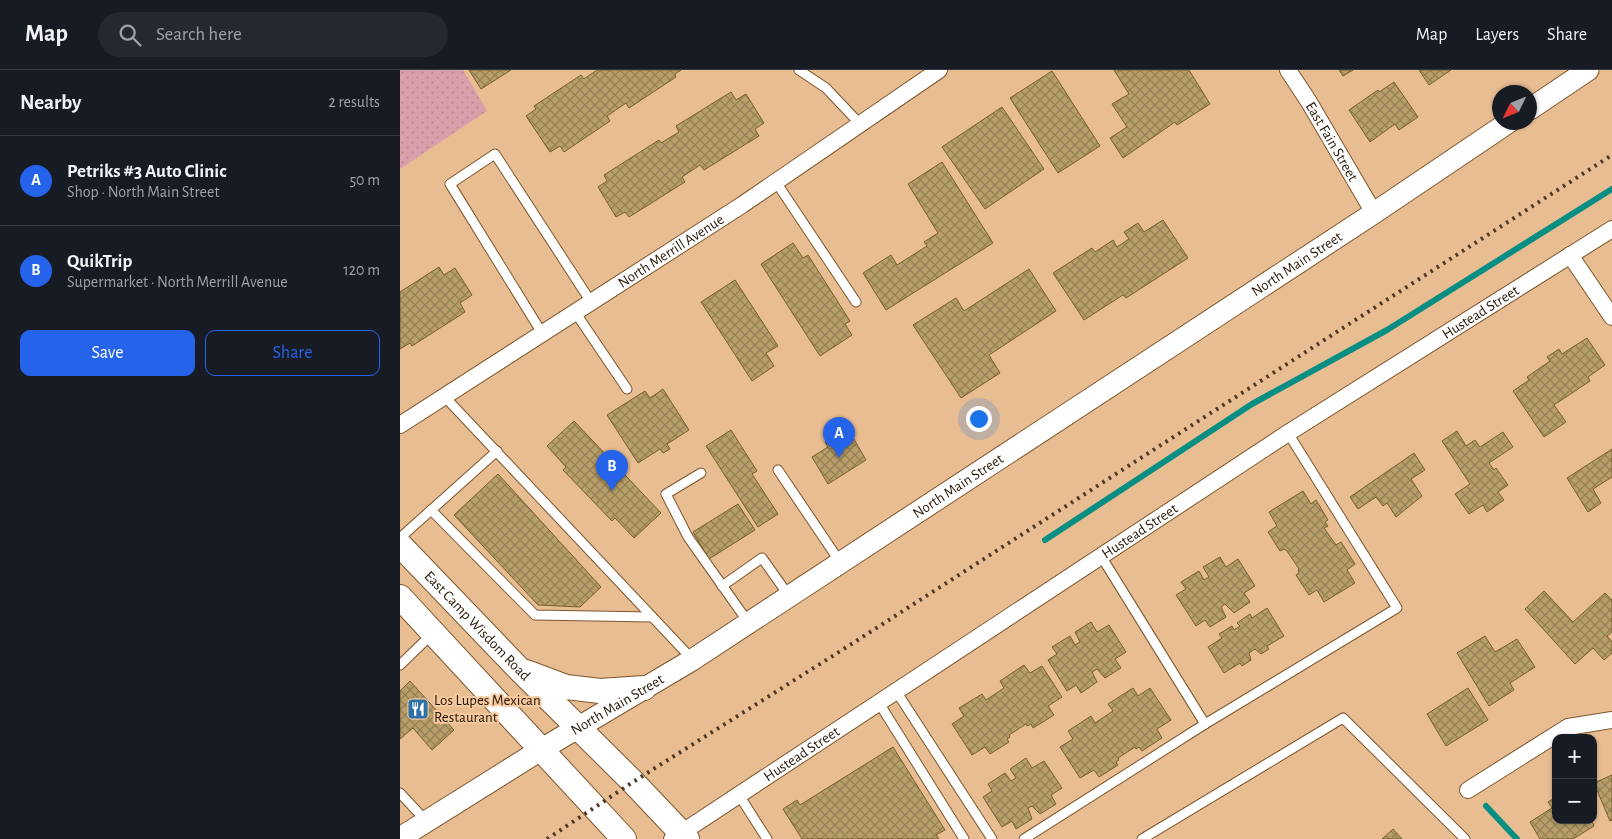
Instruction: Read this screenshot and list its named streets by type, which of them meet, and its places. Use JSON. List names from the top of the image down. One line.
{"streets":{"main road":["East Camp Wisdom Road"],"street":["East Fain Street","North Merrill Avenue","North Main Street","Hustead Street"]},"crossings":[["East Fain Street","North Main Street"],["North Main Street","East Camp Wisdom Road"],["Hustead Street","East Camp Wisdom Road"]],"places":{"restaurant":["Los Lupes Mexican Restaurant"]},"north":"bottom left","page":{"header":"Map","search":"Search here","nav":["Map","Layers","Share"],"heading":["Nearby","2 results"],"list":[{"mark":"A","name":"Petriks #3 Auto Clinic","note":"Shop · North Main Street","value":"50 m"},{"mark":"B","name":"QuikTrip","note":"Supermarket · North Merrill Avenue","value":"120 m"}],"buttons":["Save","Share"],"pins":["A","B"],"map_buttons":["+","−"]}}
